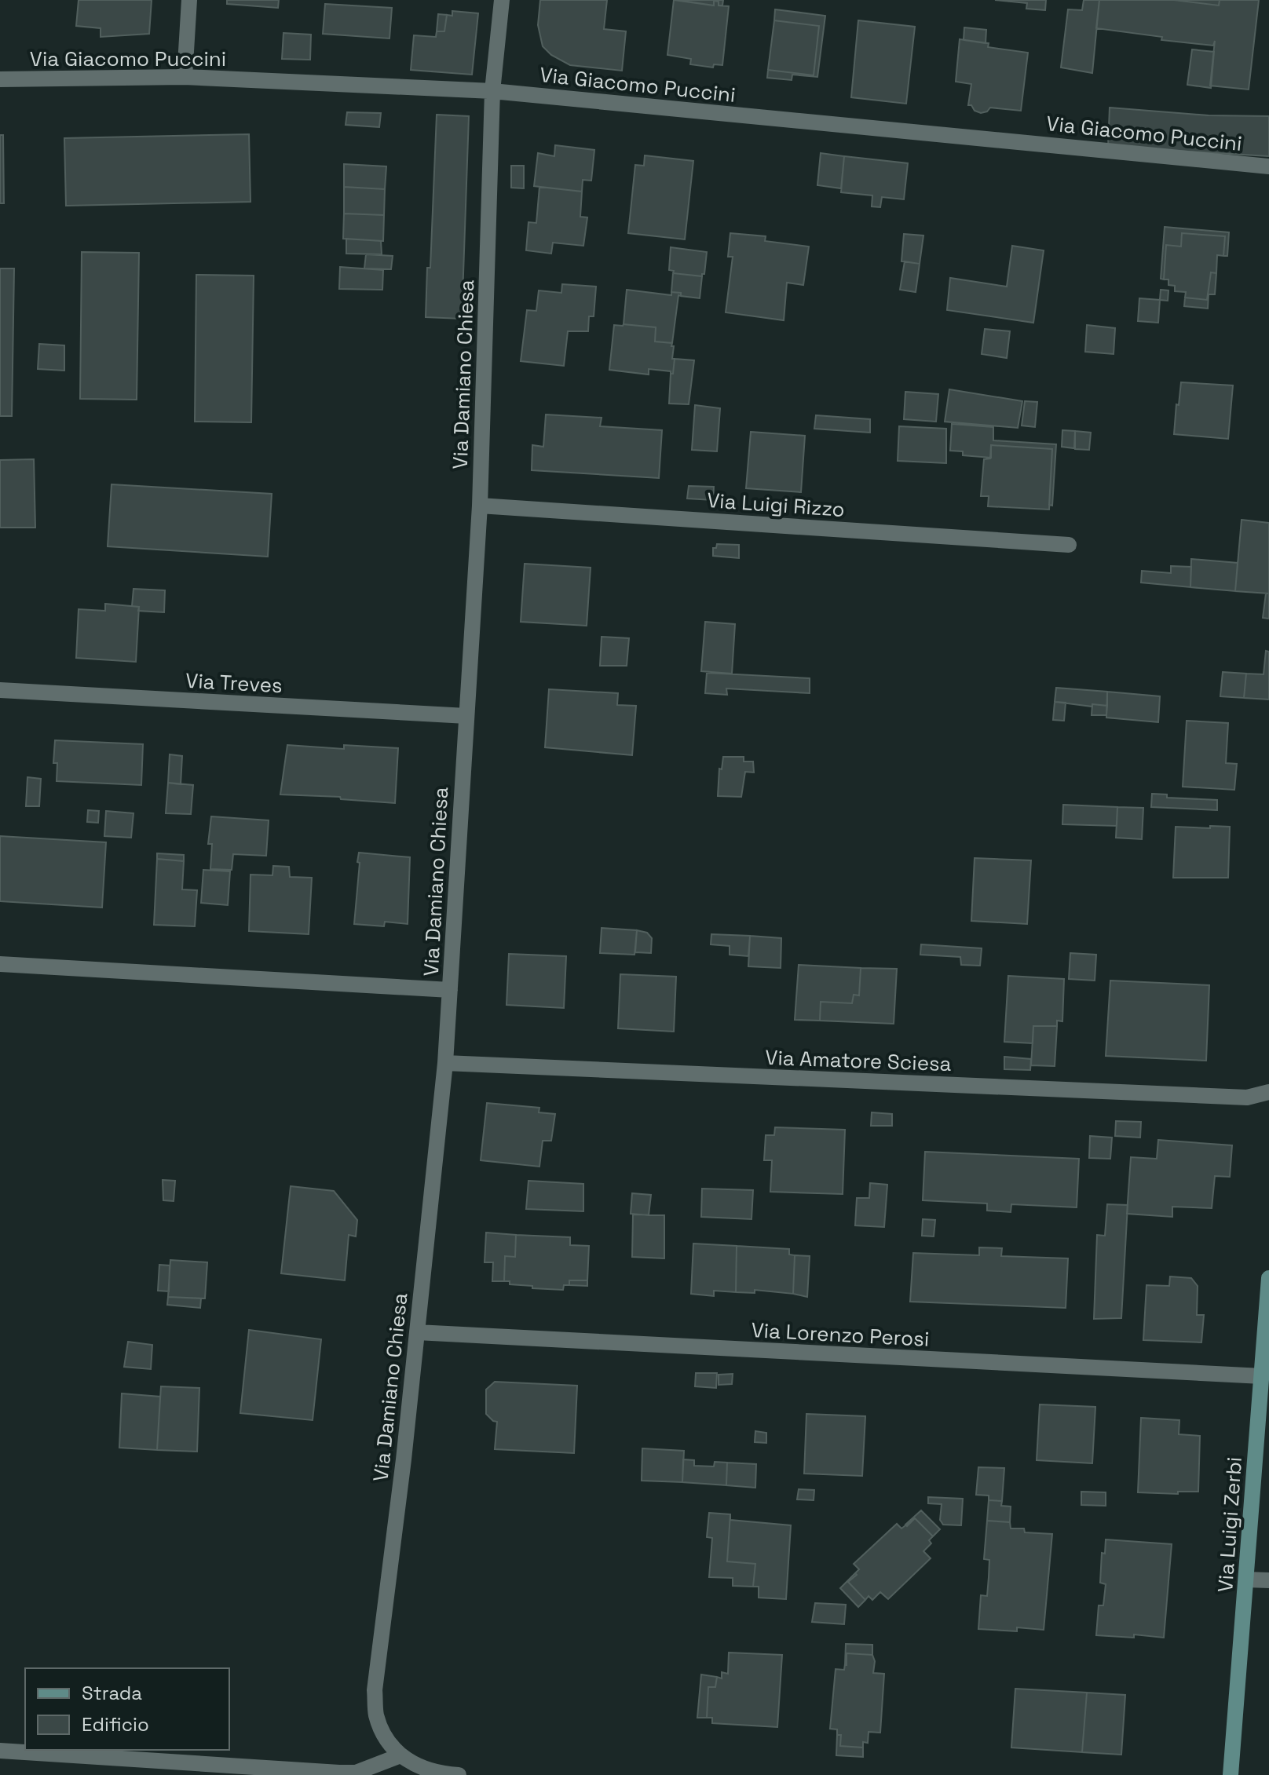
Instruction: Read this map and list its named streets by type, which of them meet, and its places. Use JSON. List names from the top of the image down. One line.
{"streets":{"street":["Via Giacomo Puccini","Via Damiano Chiesa","Via Luigi Rizzo","Via Treves","Via Amatore Sciesa","Via Lorenzo Perosi","Via Luigi Zerbi"]},"crossings":[["Via Giacomo Puccini","Via Damiano Chiesa"],["Via Damiano Chiesa","Via Luigi Rizzo"],["Via Damiano Chiesa","Via Treves"],["Via Damiano Chiesa","Via Amatore Sciesa"],["Via Damiano Chiesa","Via Lorenzo Perosi"],["Via Lorenzo Perosi","Via Luigi Zerbi"]],"legend":["Strada","Edificio"]}
